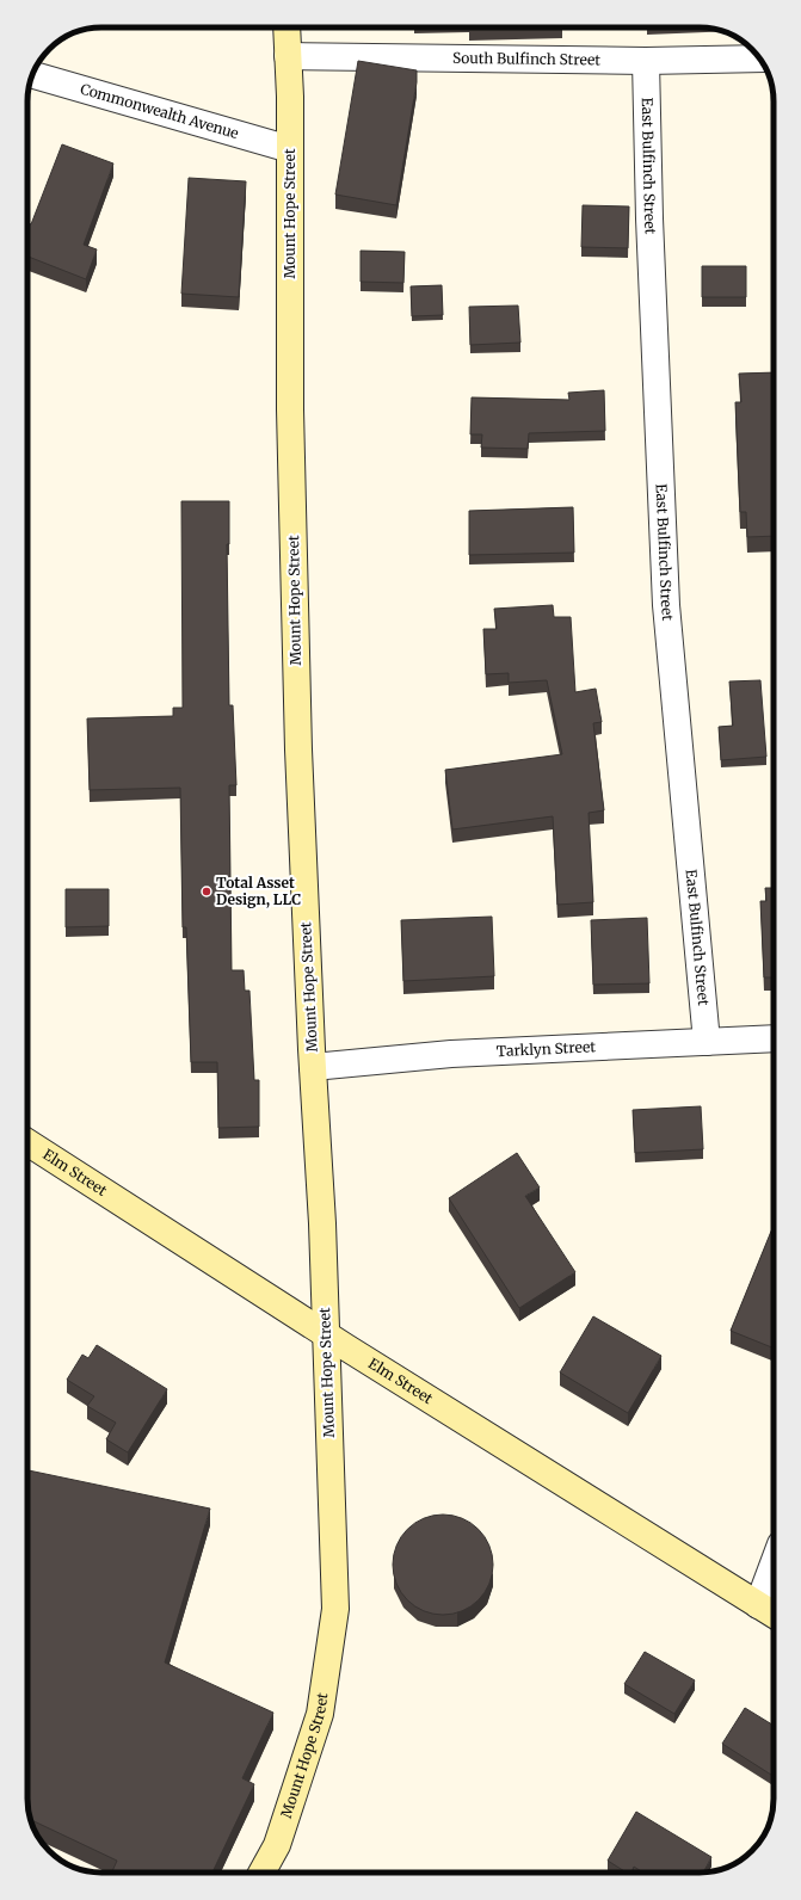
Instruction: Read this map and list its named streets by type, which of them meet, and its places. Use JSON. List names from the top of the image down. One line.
{"streets":{"street":["South Bulfinch Street","Commonwealth Avenue","East Bulfinch Street","Mount Hope Street","Tarklyn Street","Elm Street"]},"crossings":[["South Bulfinch Street","East Bulfinch Street"],["South Bulfinch Street","Mount Hope Street"],["Commonwealth Avenue","Mount Hope Street"],["East Bulfinch Street","Tarklyn Street"],["Mount Hope Street","Tarklyn Street"],["Mount Hope Street","Elm Street"]],"places":["Total Asset Design, LLC"]}
